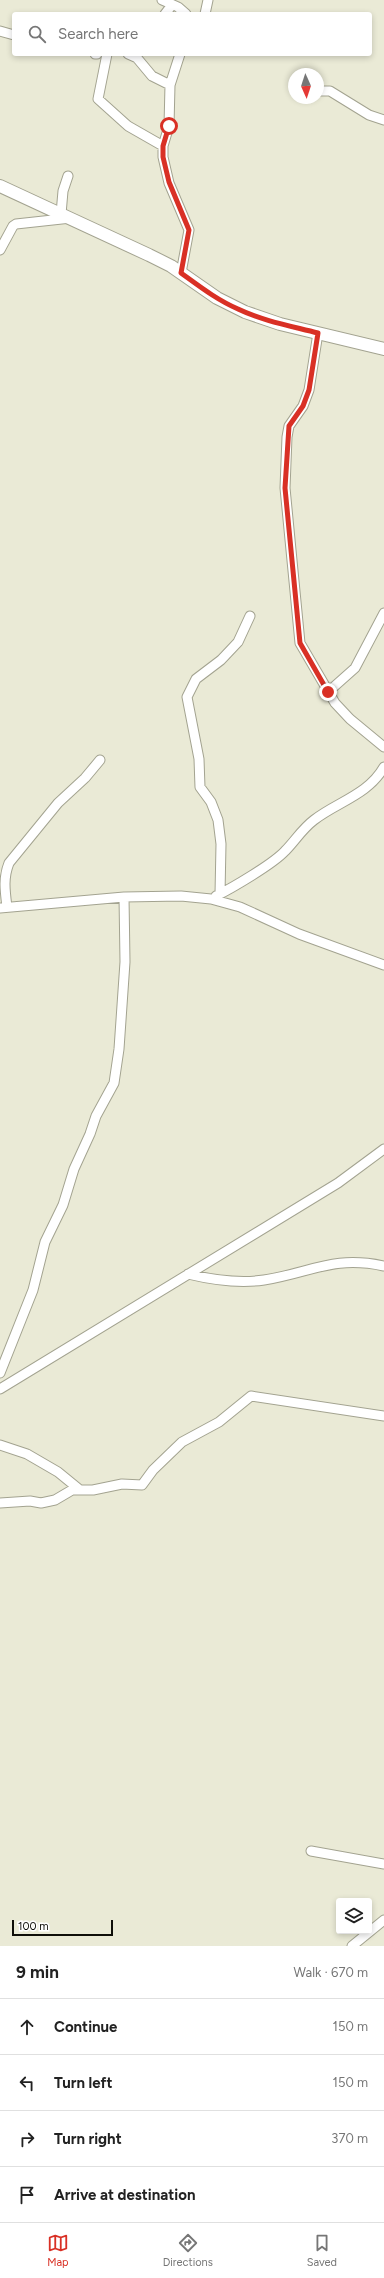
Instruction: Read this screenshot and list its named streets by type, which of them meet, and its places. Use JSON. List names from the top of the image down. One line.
{"scale_bar":"100 m","north":"bottom","page":{"search":"Search here","scale":"100 m","heading":["9 min","Walk · 670 m"],"list":[["Continue","150 m"],["Turn left","150 m"],["Turn right","370 m"],"Arrive at destination"],"nav":["Map","Directions","Saved"]}}
